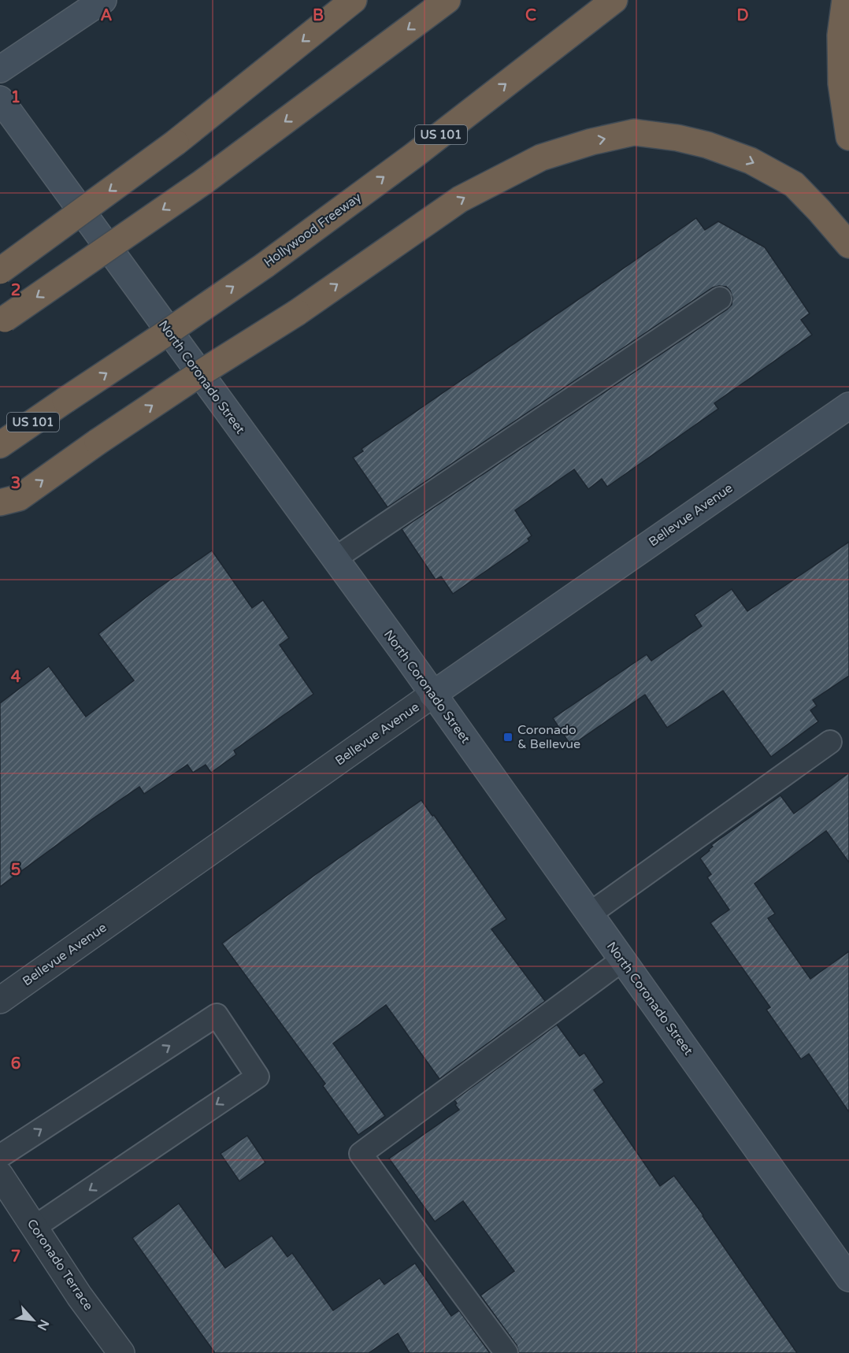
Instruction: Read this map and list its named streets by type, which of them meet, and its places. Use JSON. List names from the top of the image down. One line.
{"streets":{"highway":["US 101","Hollywood Freeway"],"street":["North Coronado Street","Bellevue Avenue","Coronado Terrace"]},"crossings":[["North Coronado Street","Bellevue Avenue"]],"places":{"transit":["Coronado & Bellevue"]},"north":"bottom right","grid":{"columns":["A","B","C","D"],"rows":["1","2","3","4","5","6","7"]}}
